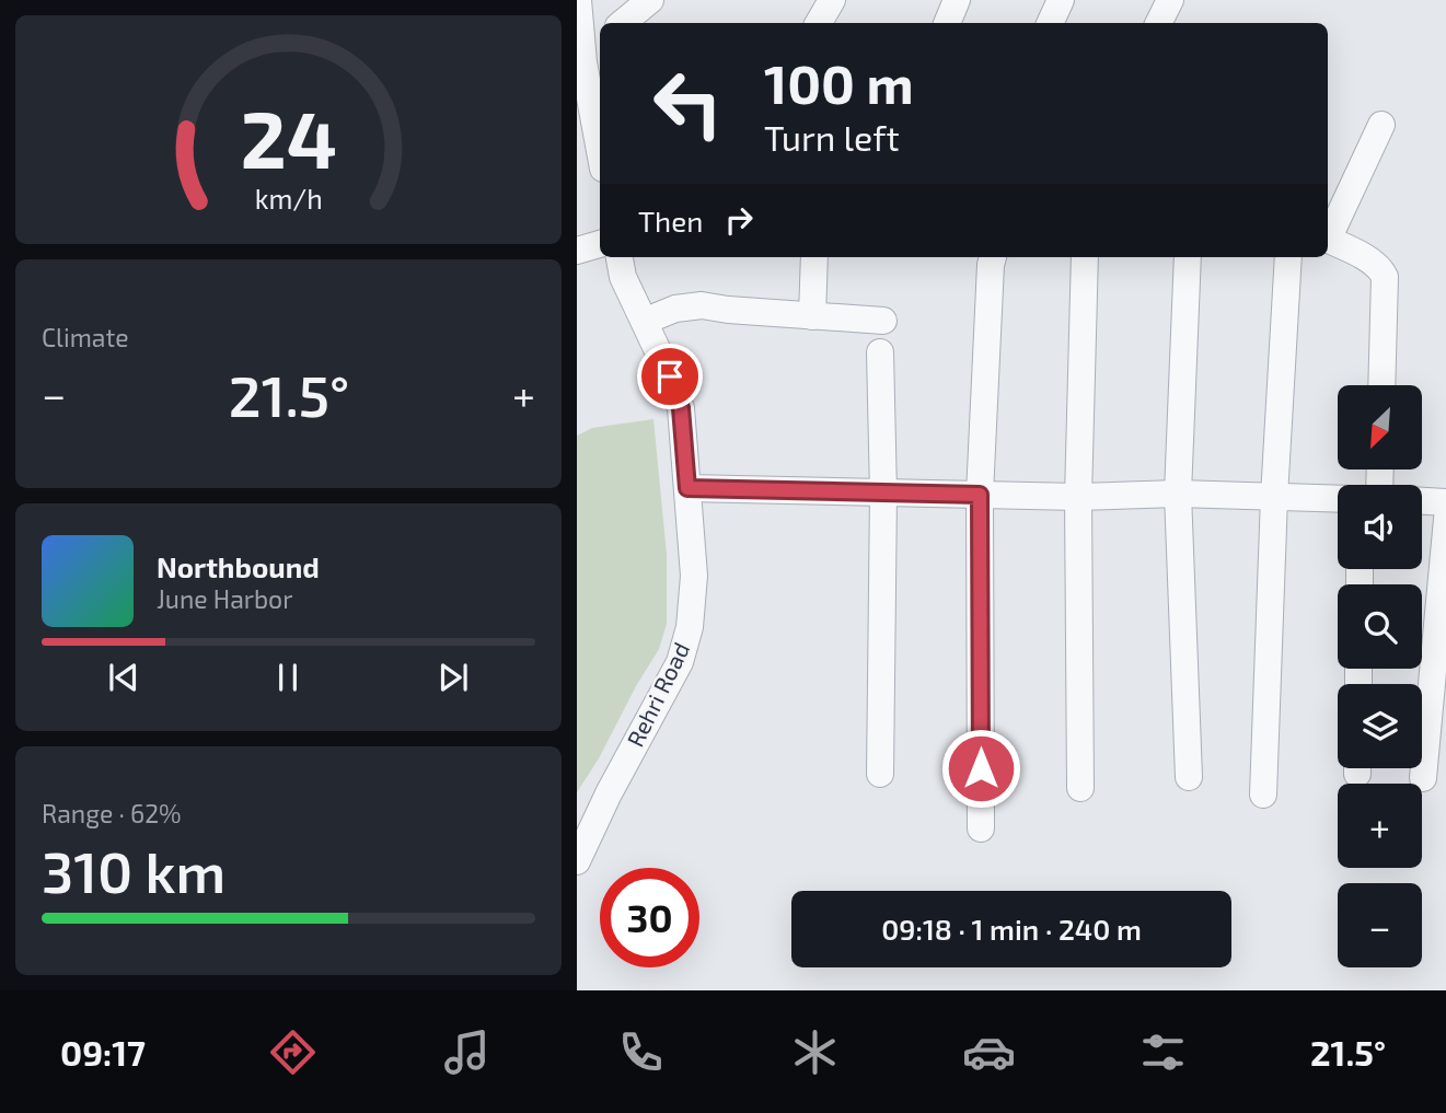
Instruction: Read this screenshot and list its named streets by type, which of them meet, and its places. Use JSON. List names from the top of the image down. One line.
{"streets":{"street":["Rehri Road"]},"north":"bottom left","page":{"turn":["100 m","Turn left"],"then":"Then","tile":["Climate",["Range · 62%","310 km"]],"heat":["−","21.5°","+"],"map_buttons":["+","−"],"song":["Northbound","June Harbor"],"limit":"30","trip":"09:18 · 1 min · 240 m","tabs":["09:17","21.5°"],"gauge":["24","km/h"]}}
